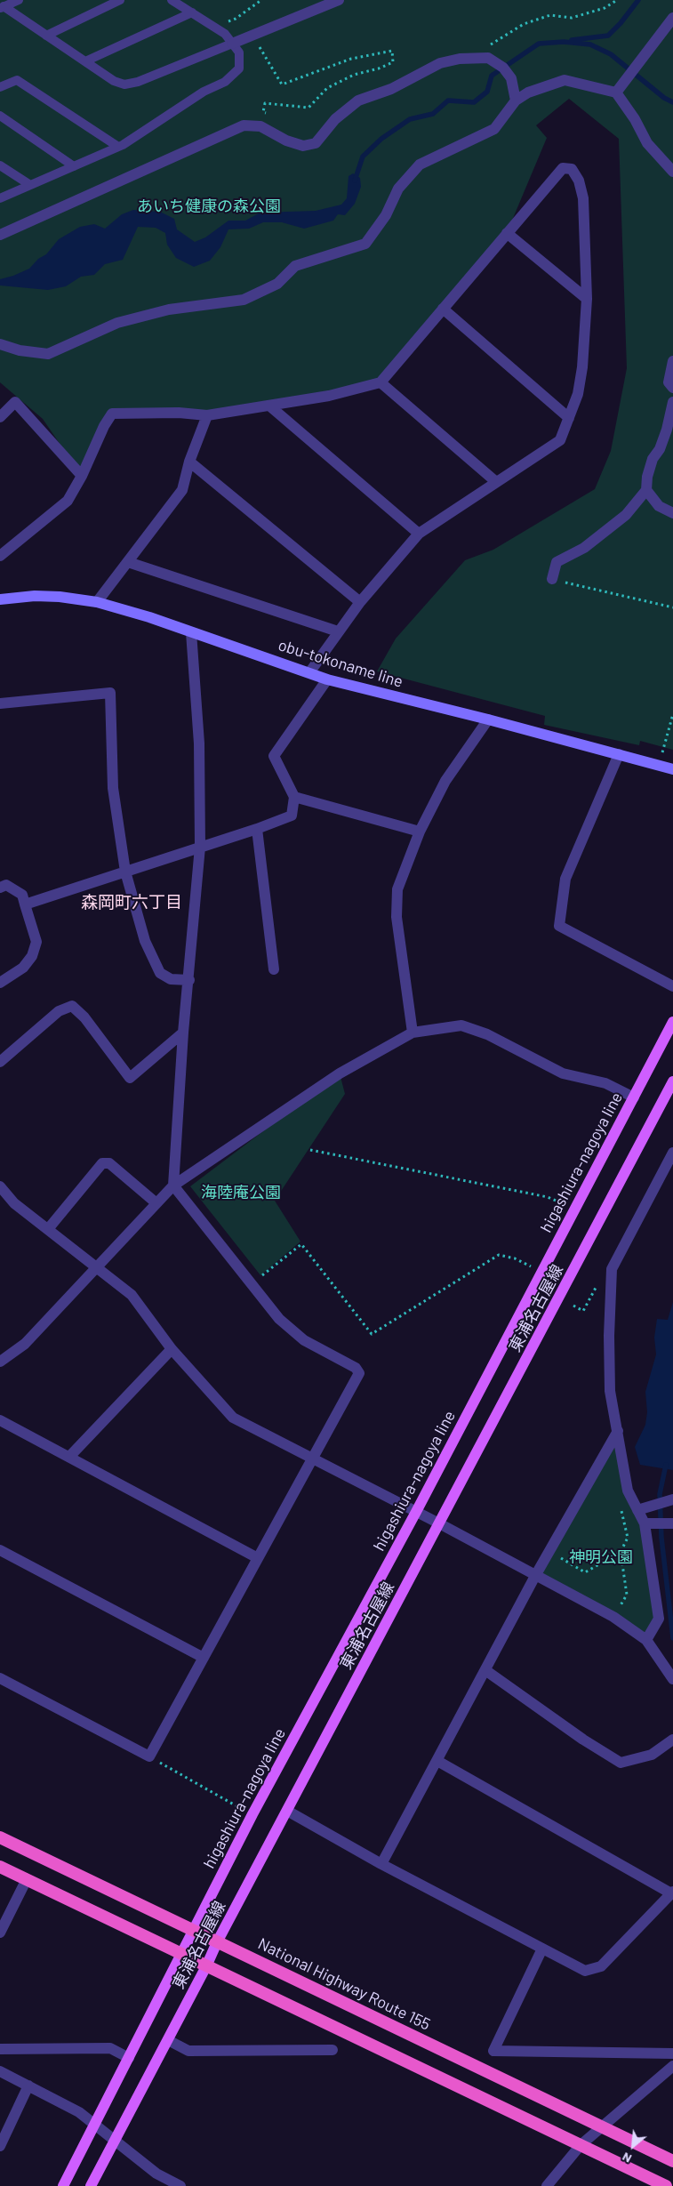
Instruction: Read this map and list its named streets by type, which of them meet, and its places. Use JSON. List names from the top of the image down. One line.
{"streets":{"highway":["National Highway Route 155"],"main road":["obu-tokoname line","higashiura-nagoya line","東浦名古屋線"]},"crossings":[["higashiura-nagoya line","東浦名古屋線"],["higashiura-nagoya line","National Highway Route 155"],["東浦名古屋線","National Highway Route 155"]],"districts":["森岡町六丁目"],"parks":["あいち健康の森公園","海陸庵公園","神明公園"],"north":"bottom left"}
